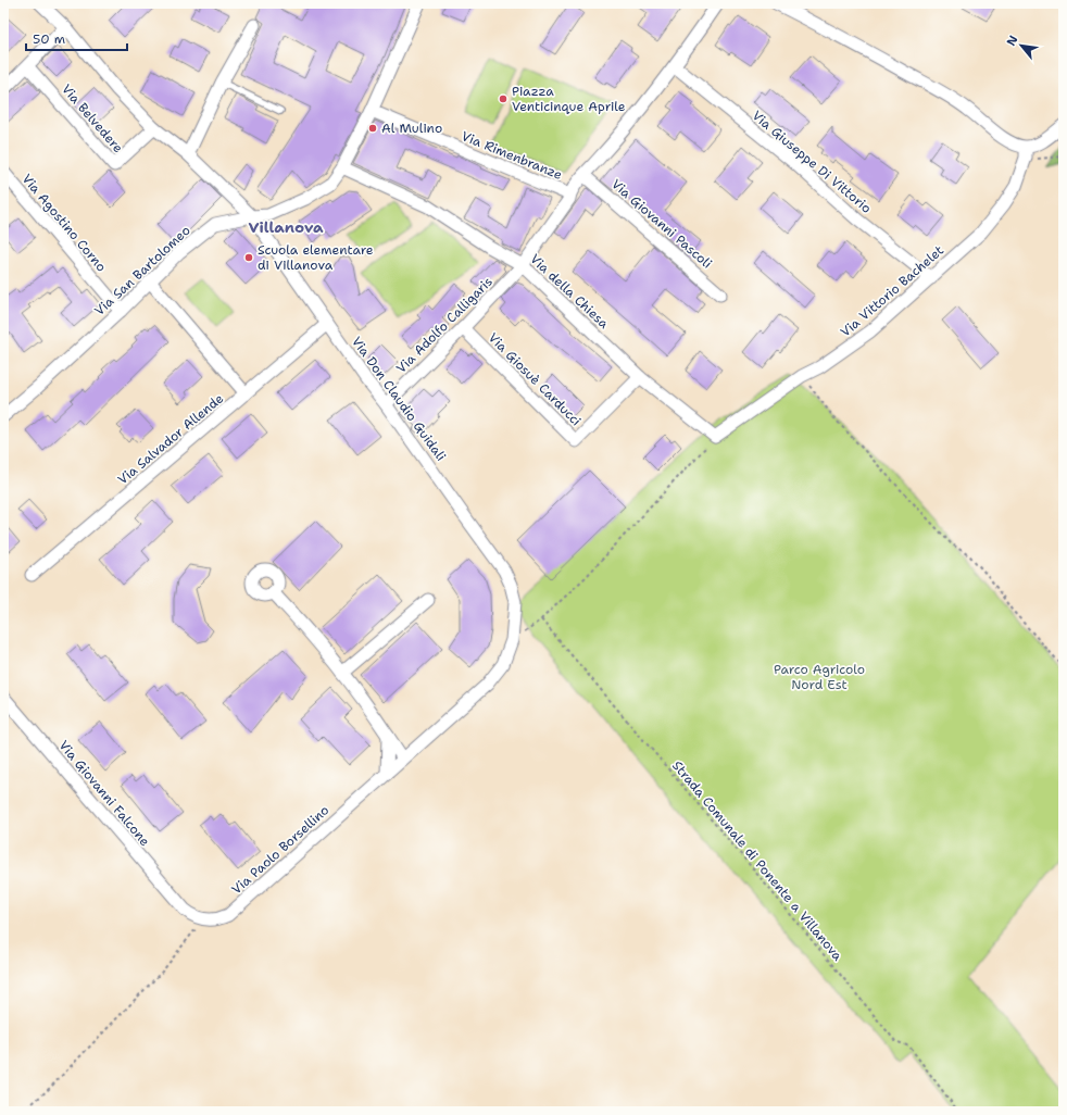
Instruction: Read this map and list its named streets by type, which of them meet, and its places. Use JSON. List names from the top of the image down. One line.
{"streets":{"street":["Via Belvedere","Via Rimenbranze","Via Giuseppe Di Vittorio","Via Agostino Corno","Via Giovanni Pascoli","Via San Bartolomeo","Via della Chiesa","Via Vittorio Bachelet","Via Adolfo Calligaris","Via Giosuè Carducci","Via Don Claudio Guidali","Via Salvador Allende","Via Giovanni Falcone","Via Paolo Borsellino"],"path":["Strada Comunale di Ponente a Villanova"]},"crossings":[["Via Rimenbranze","Via San Bartolomeo"],["Via Rimenbranze","Via Adolfo Calligaris"],["Via Giuseppe Di Vittorio","Via Vittorio Bachelet"],["Via Giuseppe Di Vittorio","Via Adolfo Calligaris"],["Via Agostino Corno","Via San Bartolomeo"],["Via Giovanni Pascoli","Via Adolfo Calligaris"],["Via San Bartolomeo","Via della Chiesa"],["Via San Bartolomeo","Via Don Claudio Guidali"],["Via della Chiesa","Via Vittorio Bachelet"],["Via della Chiesa","Via Adolfo Calligaris"],["Via della Chiesa","Via Giosuè Carducci"],["Via Adolfo Calligaris","Via Giosuè Carducci"],["Via Adolfo Calligaris","Via Don Claudio Guidali"],["Via Don Claudio Guidali","Via Salvador Allende"],["Via Don Claudio Guidali","Via Paolo Borsellino"],["Via Giovanni Falcone","Via Paolo Borsellino"]],"districts":["Villanova"],"parks":["Parco Agricolo Nord Est"],"places":["Piazza Venticinque Aprile","Al Mulino","Scuola elementare di Villanova"],"scale_bar":"50 m","north":"top left"}
